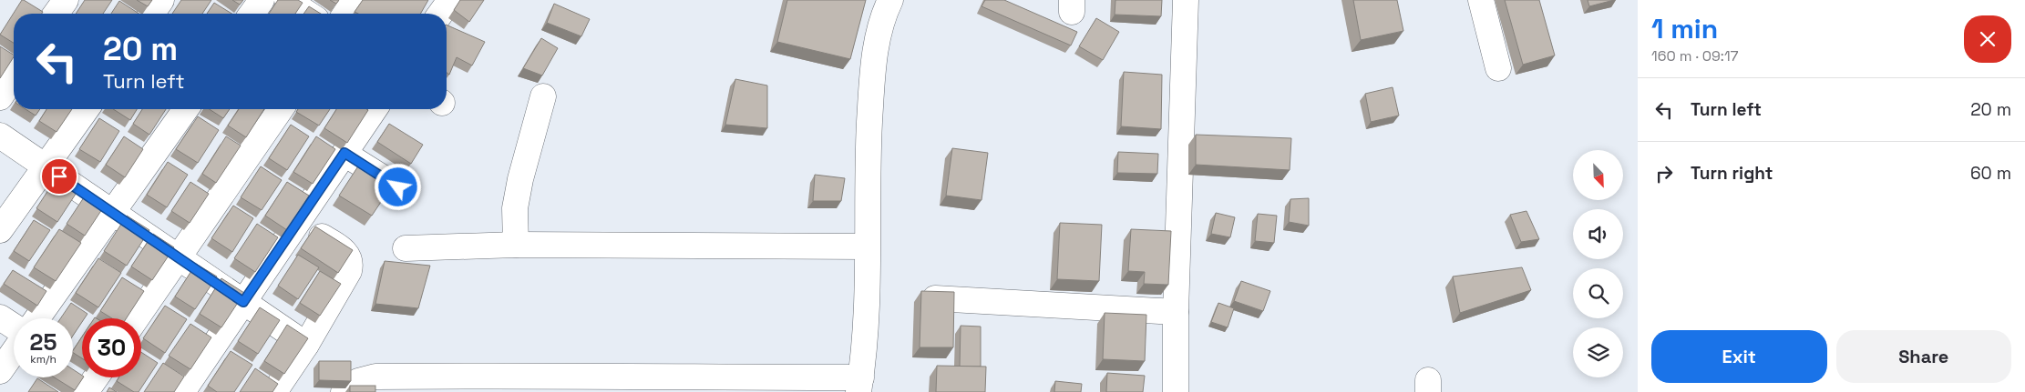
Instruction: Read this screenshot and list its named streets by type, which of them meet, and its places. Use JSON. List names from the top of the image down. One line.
{"north":"bottom right","page":{"heading":["1 min","160 m · 09:17"],"turn":["20 m","Turn left"],"list":[{"name":"Turn left","value":"20 m"},{"name":"Turn right","value":"60 m"}],"speed":"25 km/h","limit":"30","buttons":["Exit","Share"]}}
